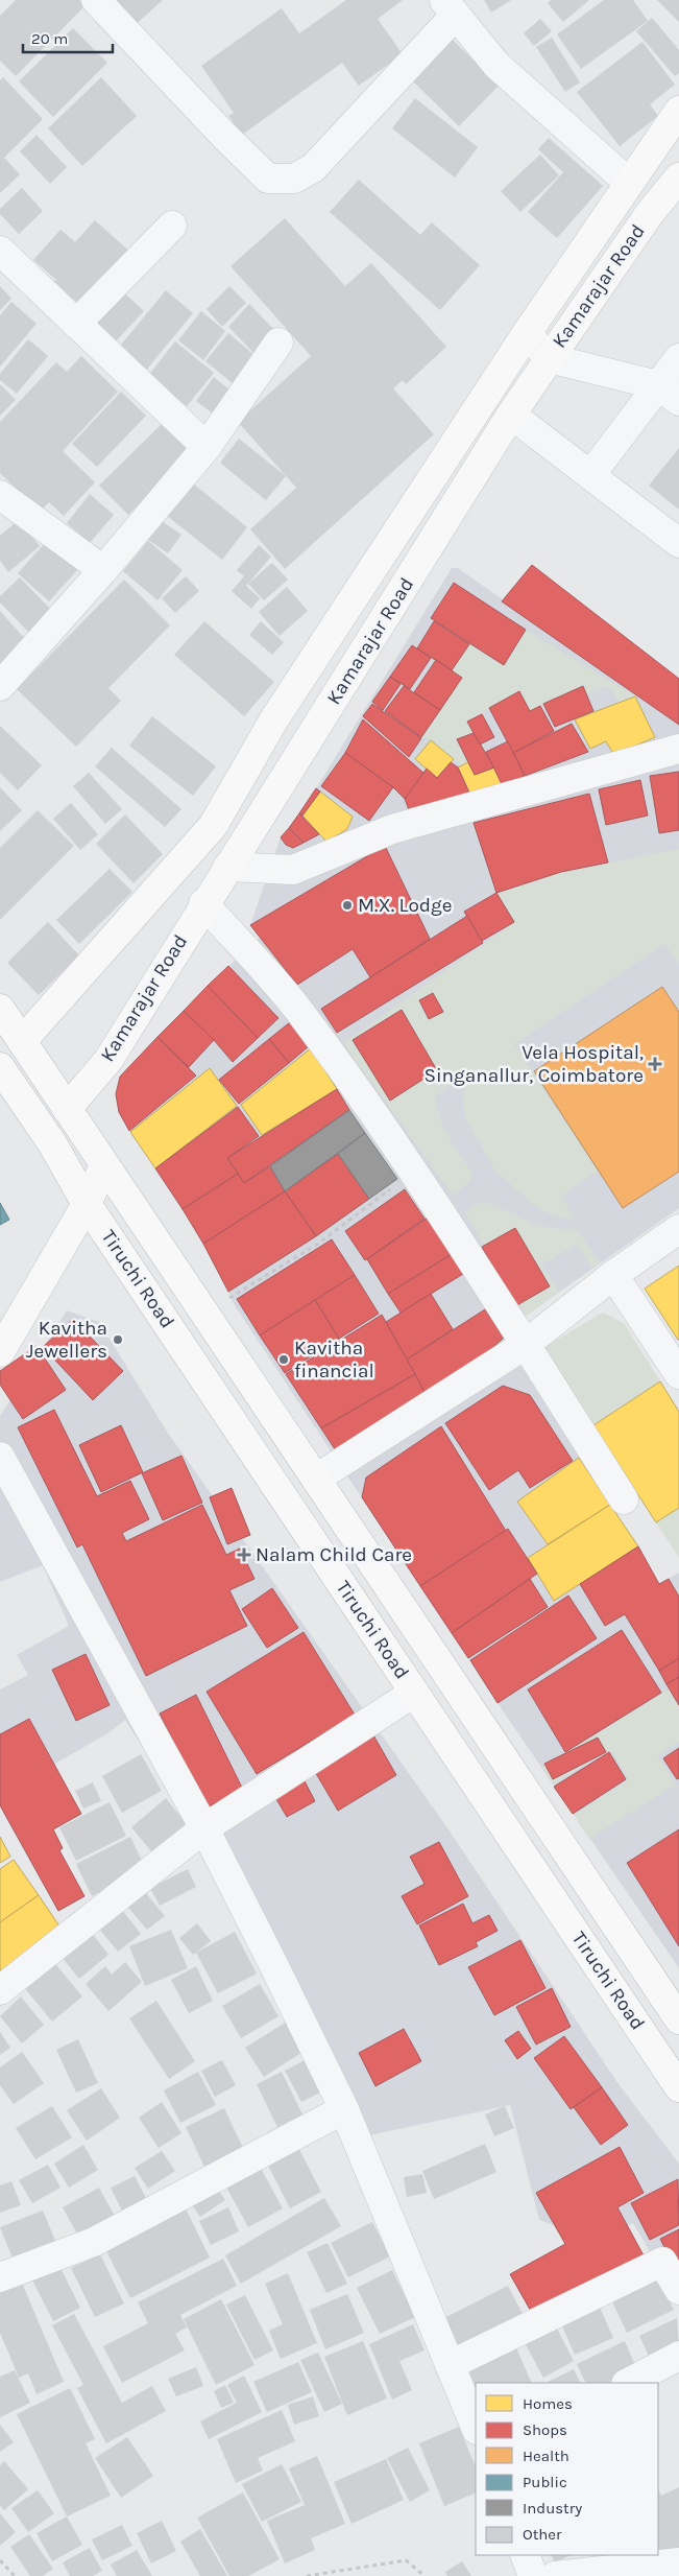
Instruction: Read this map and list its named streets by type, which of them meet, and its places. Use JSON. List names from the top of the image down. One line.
{"streets":{"main road":["Kamarajar Road","Tiruchi Road"]},"crossings":[["Kamarajar Road","Tiruchi Road"]],"places":{"other":["M.X. Lodge","Kavitha Jewellers","Kavitha financial"],"health":["Vela Hospital, Singanallur, Coimbatore","Nalam Child Care"]},"legend":["Homes","Shops","Health","Public","Industry","Other"],"scale_bar":"20 m"}
